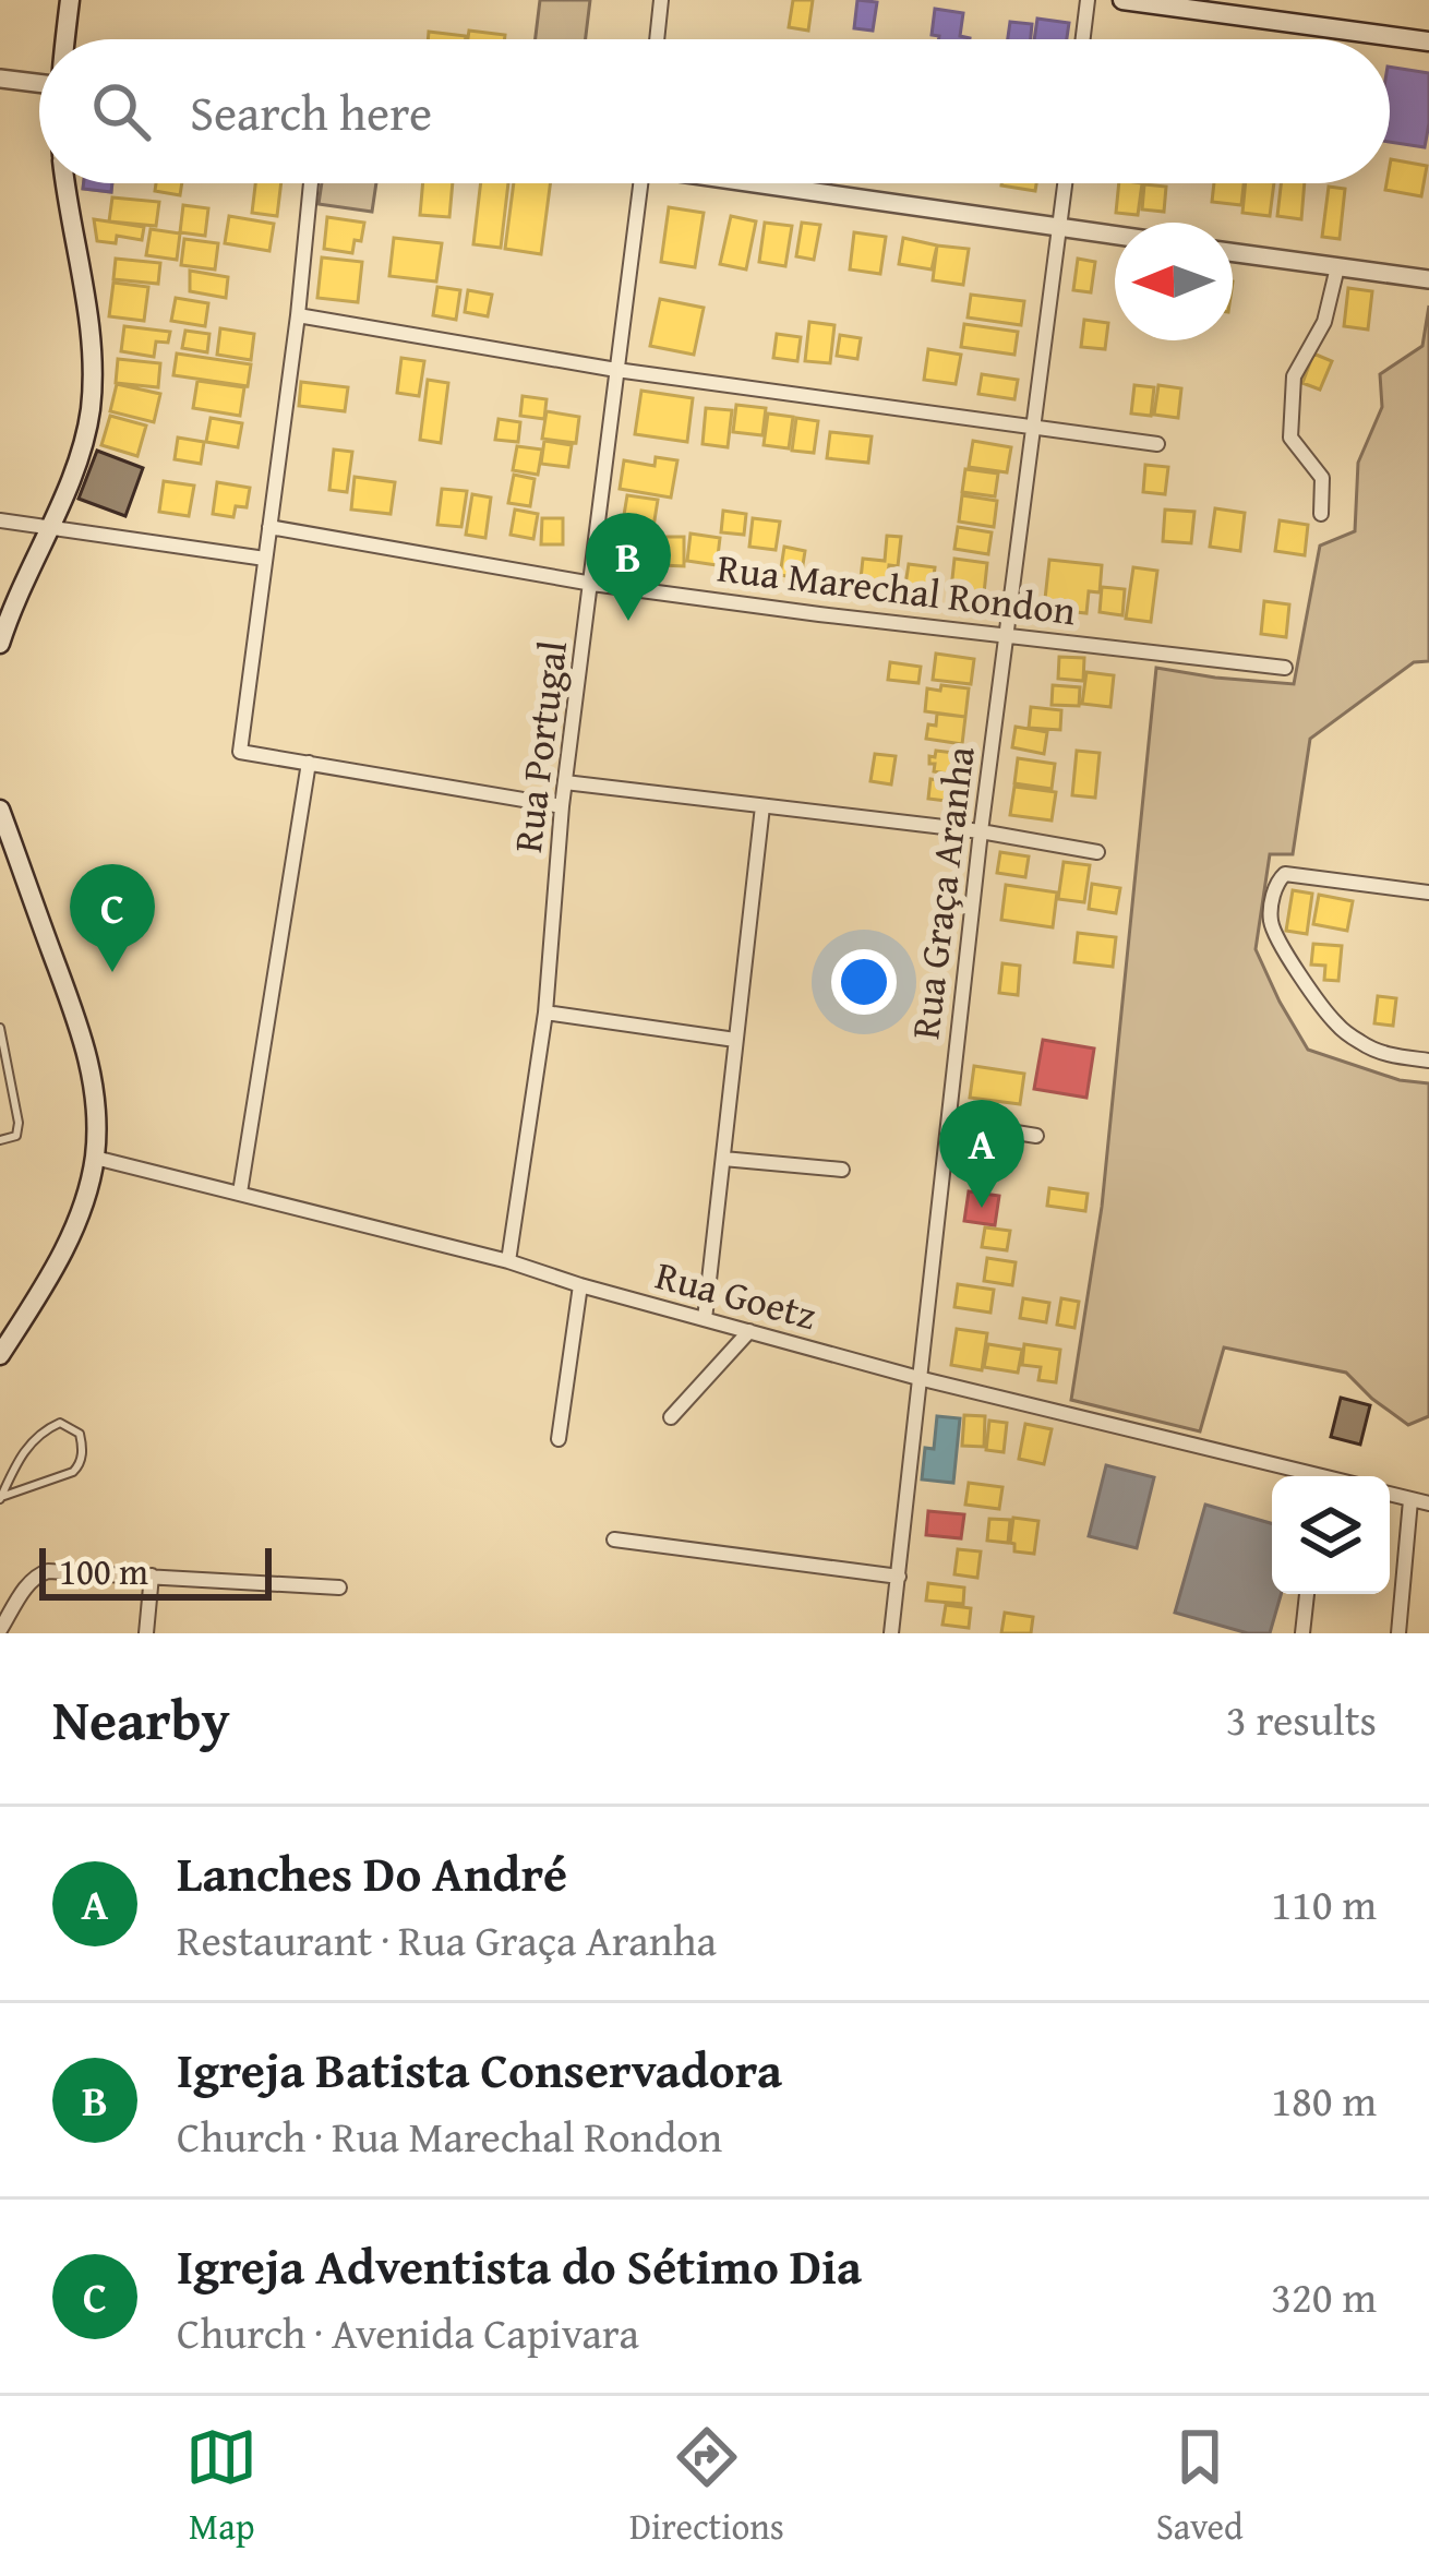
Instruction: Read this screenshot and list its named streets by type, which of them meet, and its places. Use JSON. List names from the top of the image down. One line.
{"streets":{"street":["Rua Marechal Rondon","Rua Portugal","Rua Graça Aranha","Rua Goetz"]},"crossings":[["Rua Marechal Rondon","Rua Portugal"],["Rua Marechal Rondon","Rua Graça Aranha"],["Rua Portugal","Rua Goetz"],["Rua Graça Aranha","Rua Goetz"]],"scale_bar":"100 m","north":"left","page":{"search":"Search here","pins":["B","C","A"],"scale":"100 m","heading":["Nearby","3 results"],"list":[{"mark":"A","name":"Lanches Do André","note":"Restaurant · Rua Graça Aranha","value":"110 m"},{"mark":"B","name":"Igreja Batista Conservadora","note":"Church · Rua Marechal Rondon","value":"180 m"},{"mark":"C","name":"Igreja Adventista do Sétimo Dia","note":"Church · Avenida Capivara","value":"320 m"}],"nav":["Map","Directions","Saved"]}}
